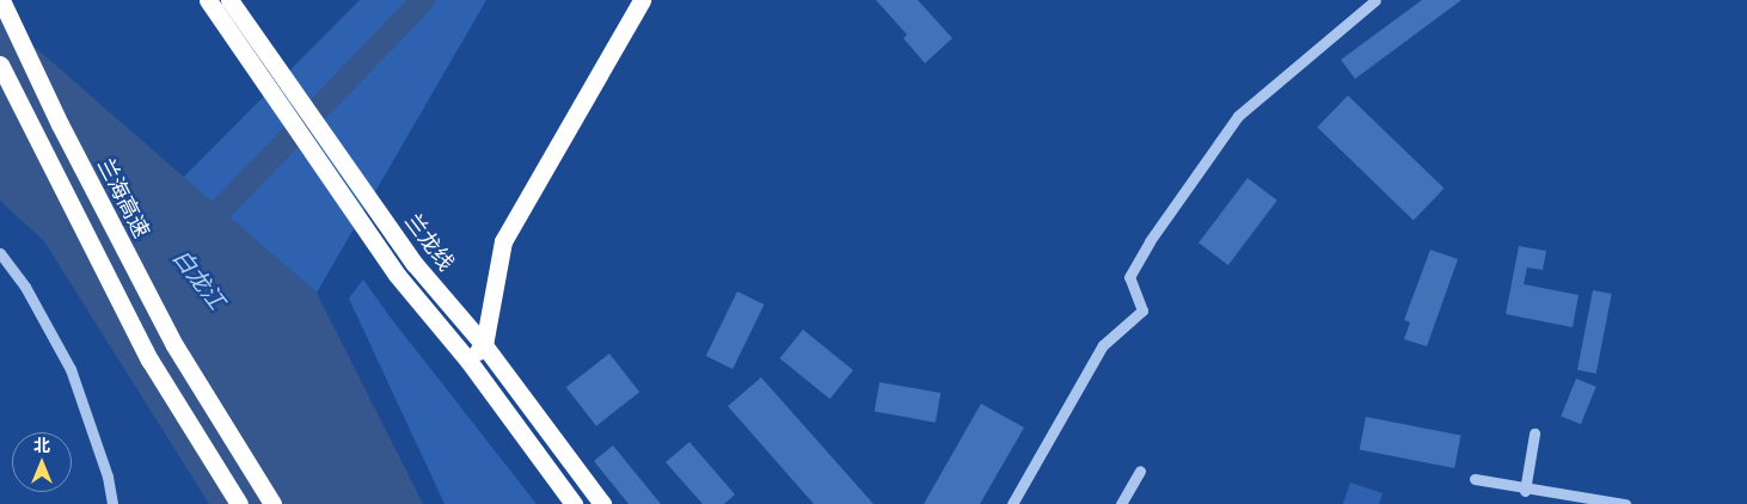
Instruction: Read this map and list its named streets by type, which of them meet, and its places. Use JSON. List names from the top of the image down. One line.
{"streets":{"highway":["兰海高速","兰龙线"]},"water":["白龙江"],"north":"top"}
